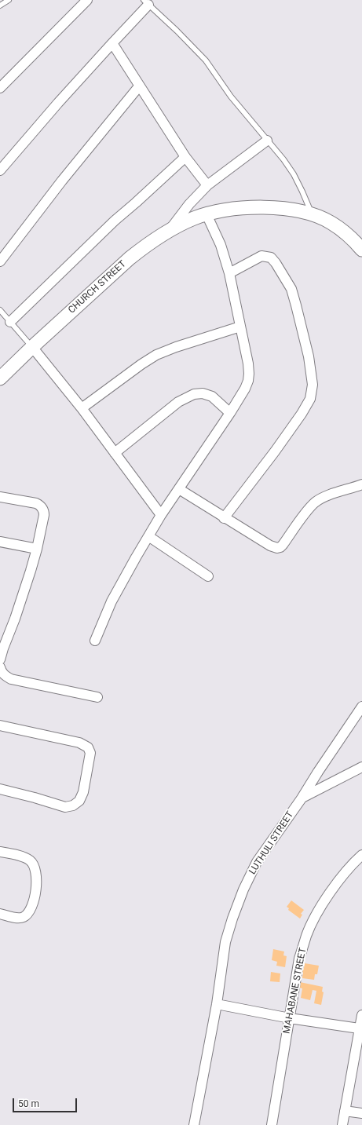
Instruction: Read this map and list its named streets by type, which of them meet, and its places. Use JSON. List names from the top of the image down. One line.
{"streets":{"street":["CHURCH STREET","LUTHULI STREET","MAHABANE STREET"]},"scale_bar":"50 m"}
